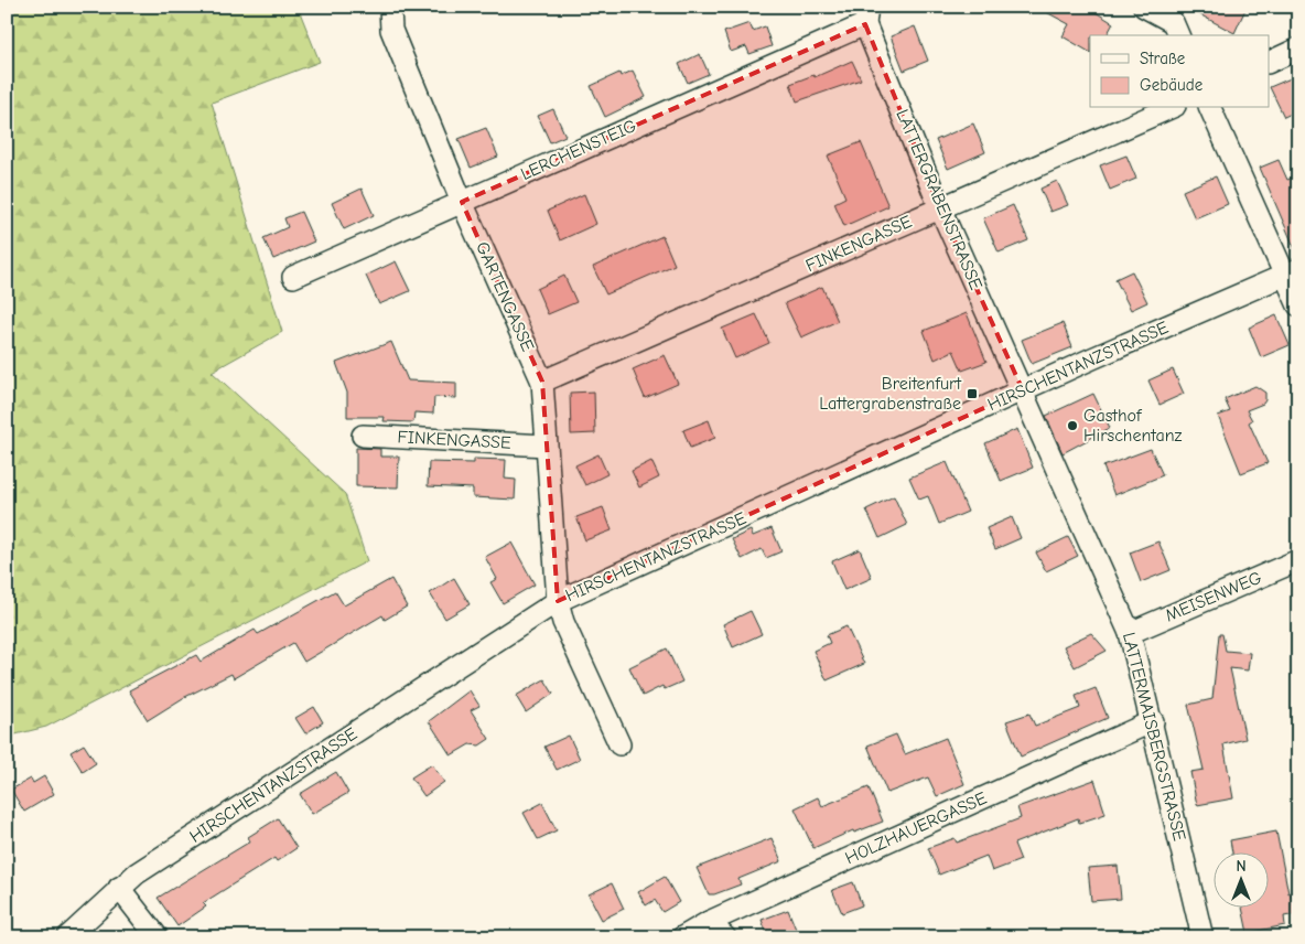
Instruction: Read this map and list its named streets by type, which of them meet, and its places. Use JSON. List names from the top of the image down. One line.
{"streets":{"street":["LERCHENSTEIG","LATTERGRABENSTRASSE","FINKENGASSE","GARTENGASSE","HIRSCHENTANZSTRASSE","MEISENWEG","LATTERMAISBERGSTRASSE","HOLZHAUERGASSE"]},"crossings":[["LERCHENSTEIG","LATTERGRABENSTRASSE"],["LERCHENSTEIG","GARTENGASSE"],["LATTERGRABENSTRASSE","FINKENGASSE"],["LATTERGRABENSTRASSE","HIRSCHENTANZSTRASSE"],["LATTERGRABENSTRASSE","LATTERMAISBERGSTRASSE"],["FINKENGASSE","GARTENGASSE"],["GARTENGASSE","HIRSCHENTANZSTRASSE"],["HIRSCHENTANZSTRASSE","LATTERMAISBERGSTRASSE"],["MEISENWEG","LATTERMAISBERGSTRASSE"],["LATTERMAISBERGSTRASSE","HOLZHAUERGASSE"]],"places":{"transit":["Breitenfurt Lattergrabenstraße"],"other":["Gasthof Hirschentanz"]},"legend":["Straße","Gebäude"],"north":"top"}
